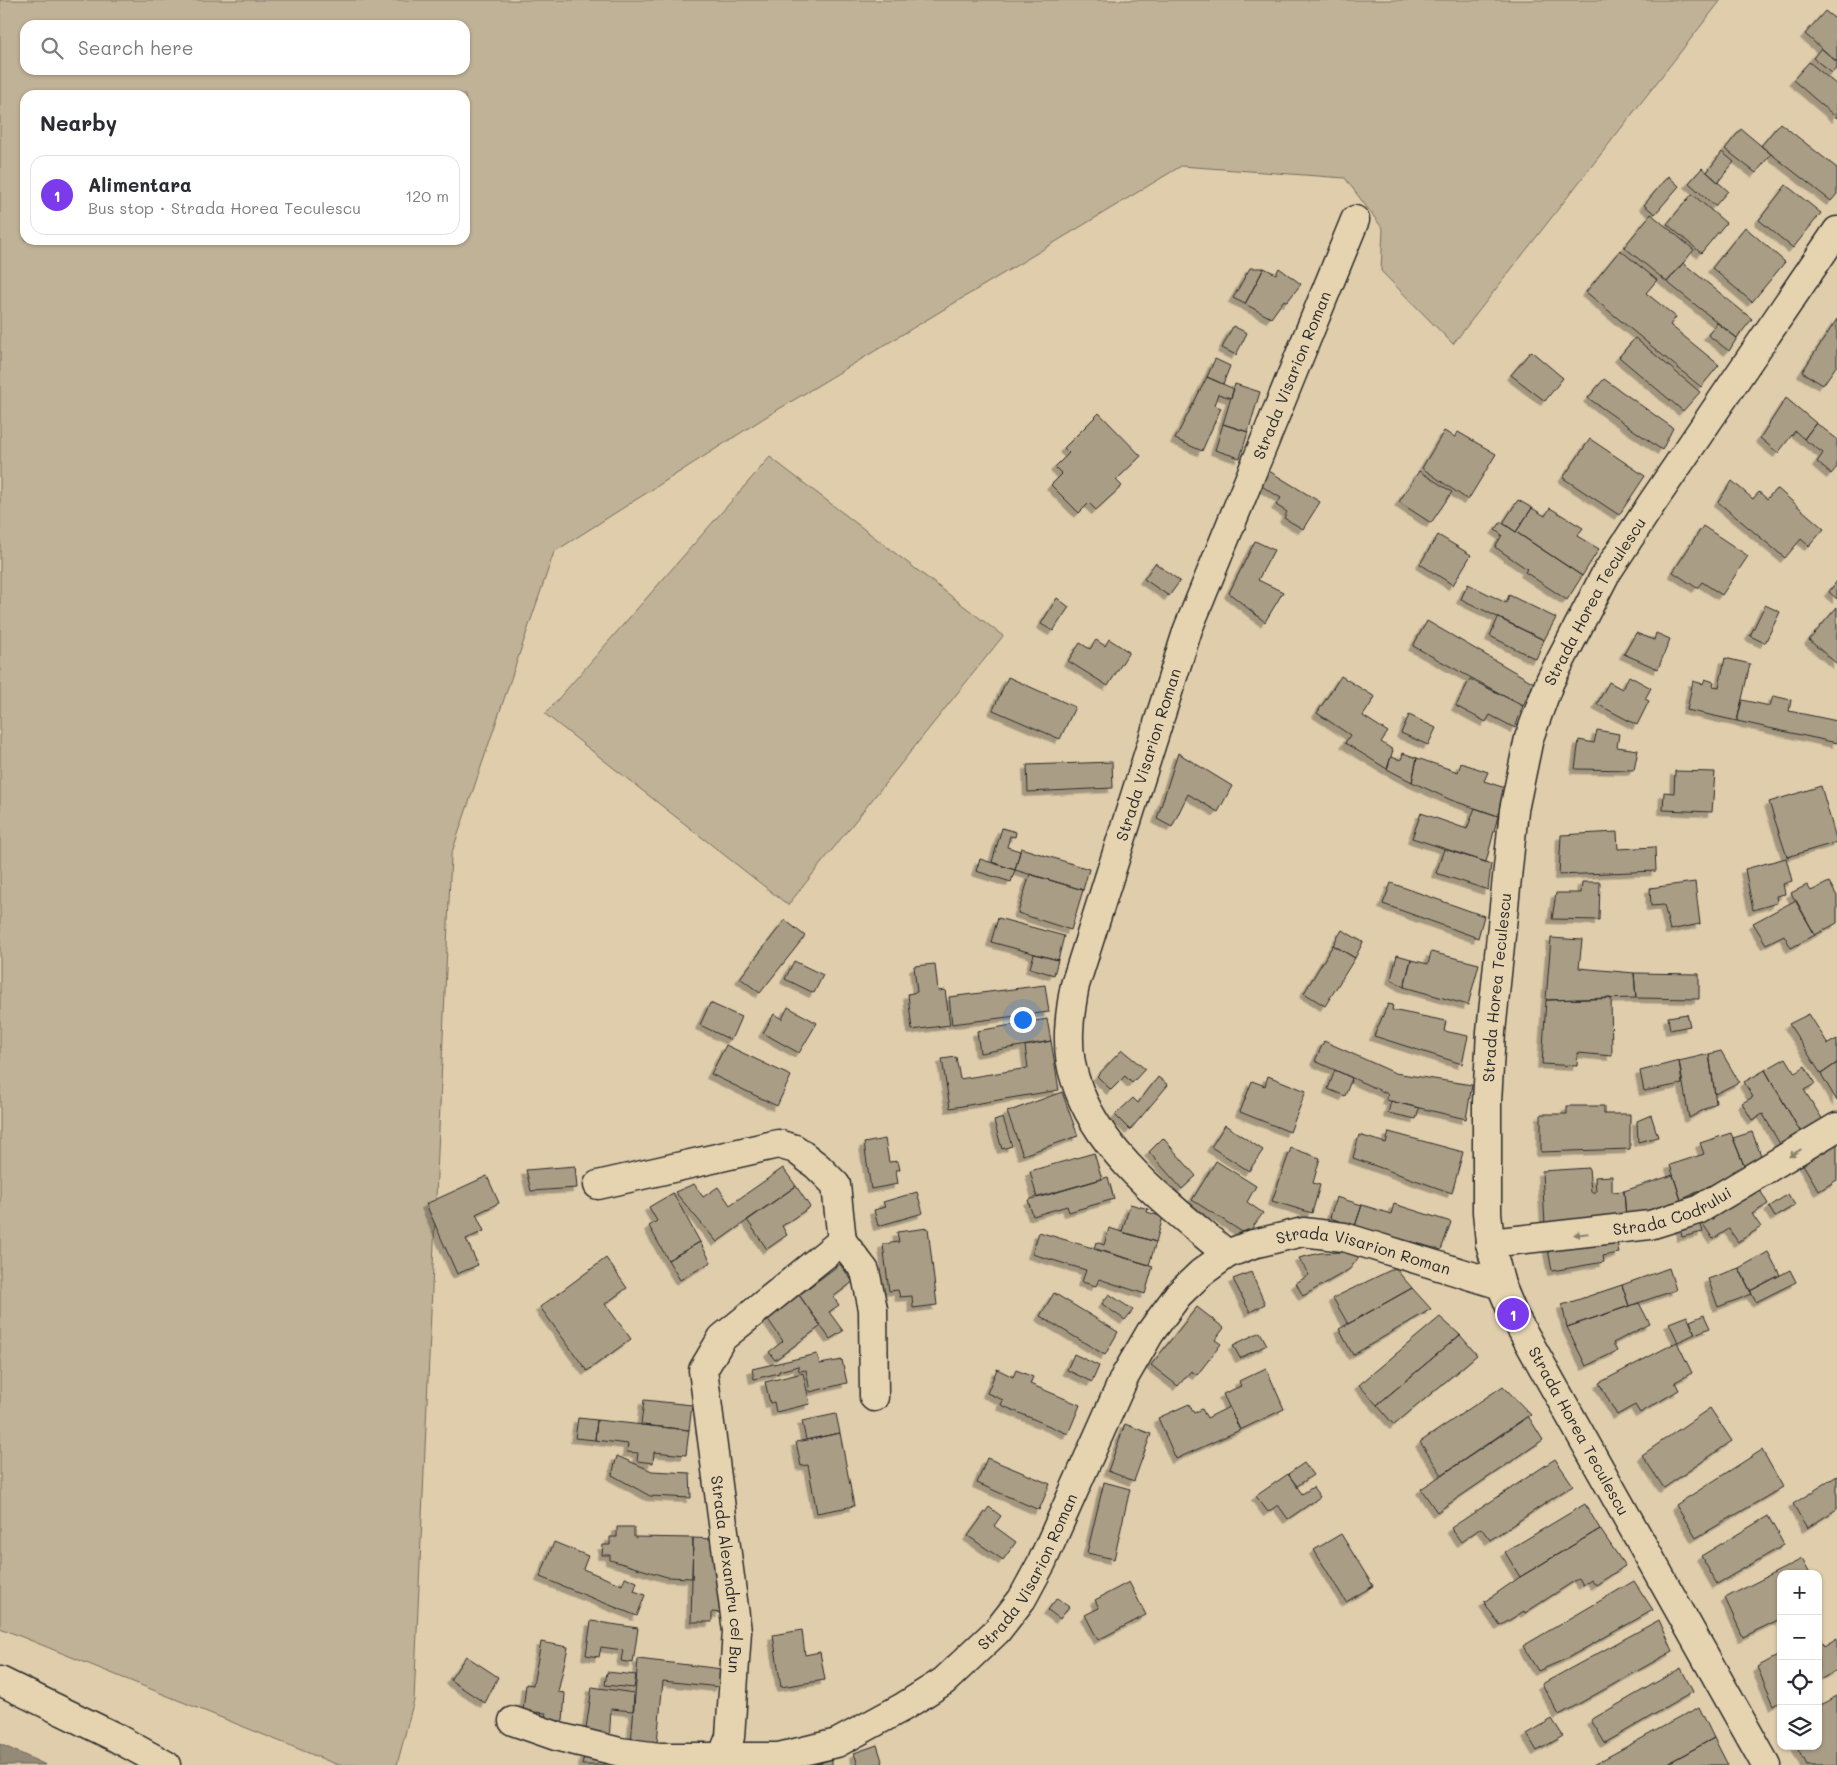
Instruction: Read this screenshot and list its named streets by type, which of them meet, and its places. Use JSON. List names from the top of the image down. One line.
{"streets":{"main road":["Strada Visarion Roman","Strada Horea Teculescu","Strada Codrului","Strada Alexandru cel Bun"]},"crossings":[["Strada Visarion Roman","Strada Horea Teculescu"],["Strada Visarion Roman","Strada Alexandru cel Bun"],["Strada Horea Teculescu","Strada Codrului"]],"one_way":["Strada Codrului"],"page":{"search":"Search here","heading":"Nearby","list":[{"mark":"1","name":"Alimentara","note":"Bus stop · Strada Horea Teculescu","value":"120 m"}],"pins":"1","map_buttons":["+","−"]}}
